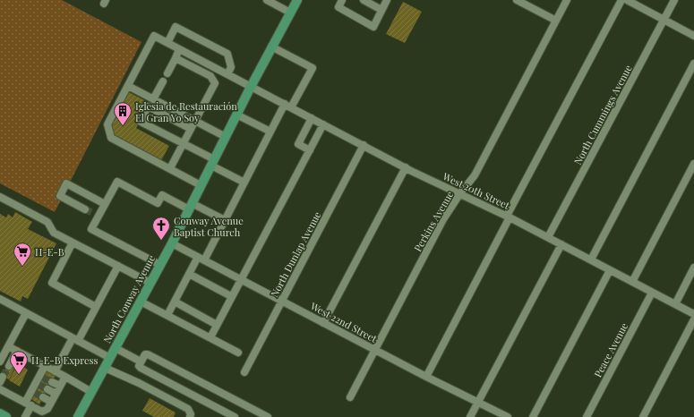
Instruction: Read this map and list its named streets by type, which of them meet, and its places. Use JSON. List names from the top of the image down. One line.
{"streets":{"main road":["North Conway Avenue"],"street":["North Cummings Avenue","West 20th Street","Perkins Avenue","North Dunlap Avenue","West 22nd Street","Peace Avenue"]},"crossings":[["North Cummings Avenue","West 20th Street"],["West 20th Street","Perkins Avenue"],["West 20th Street","North Dunlap Avenue"],["West 20th Street","North Conway Avenue"],["West 20th Street","Peace Avenue"],["Perkins Avenue","West 22nd Street"],["North Dunlap Avenue","West 22nd Street"],["North Conway Avenue","West 22nd Street"]],"places":{"building":["Iglesia de Restauración El Gran Yo Soy"],"church":["Conway Avenue Baptist Church"],"supermarket":["H-E-B","H-E-B Express"]}}
